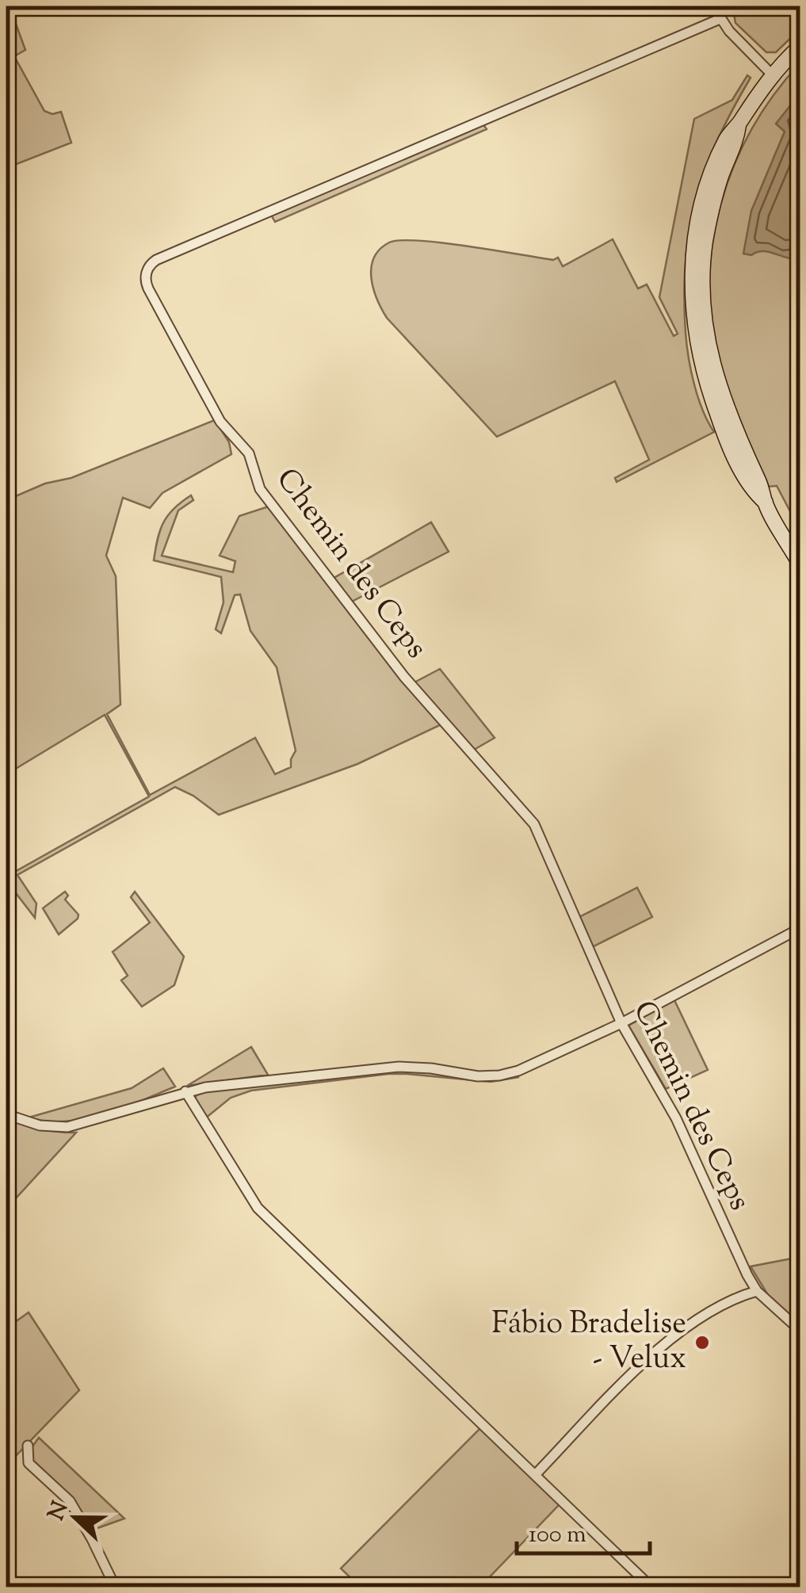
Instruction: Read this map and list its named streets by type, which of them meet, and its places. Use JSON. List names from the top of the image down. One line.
{"streets":{"street":["Chemin des Ceps"]},"places":["Fábio Bradelise - Velux"],"scale_bar":"100 m","north":"left"}
